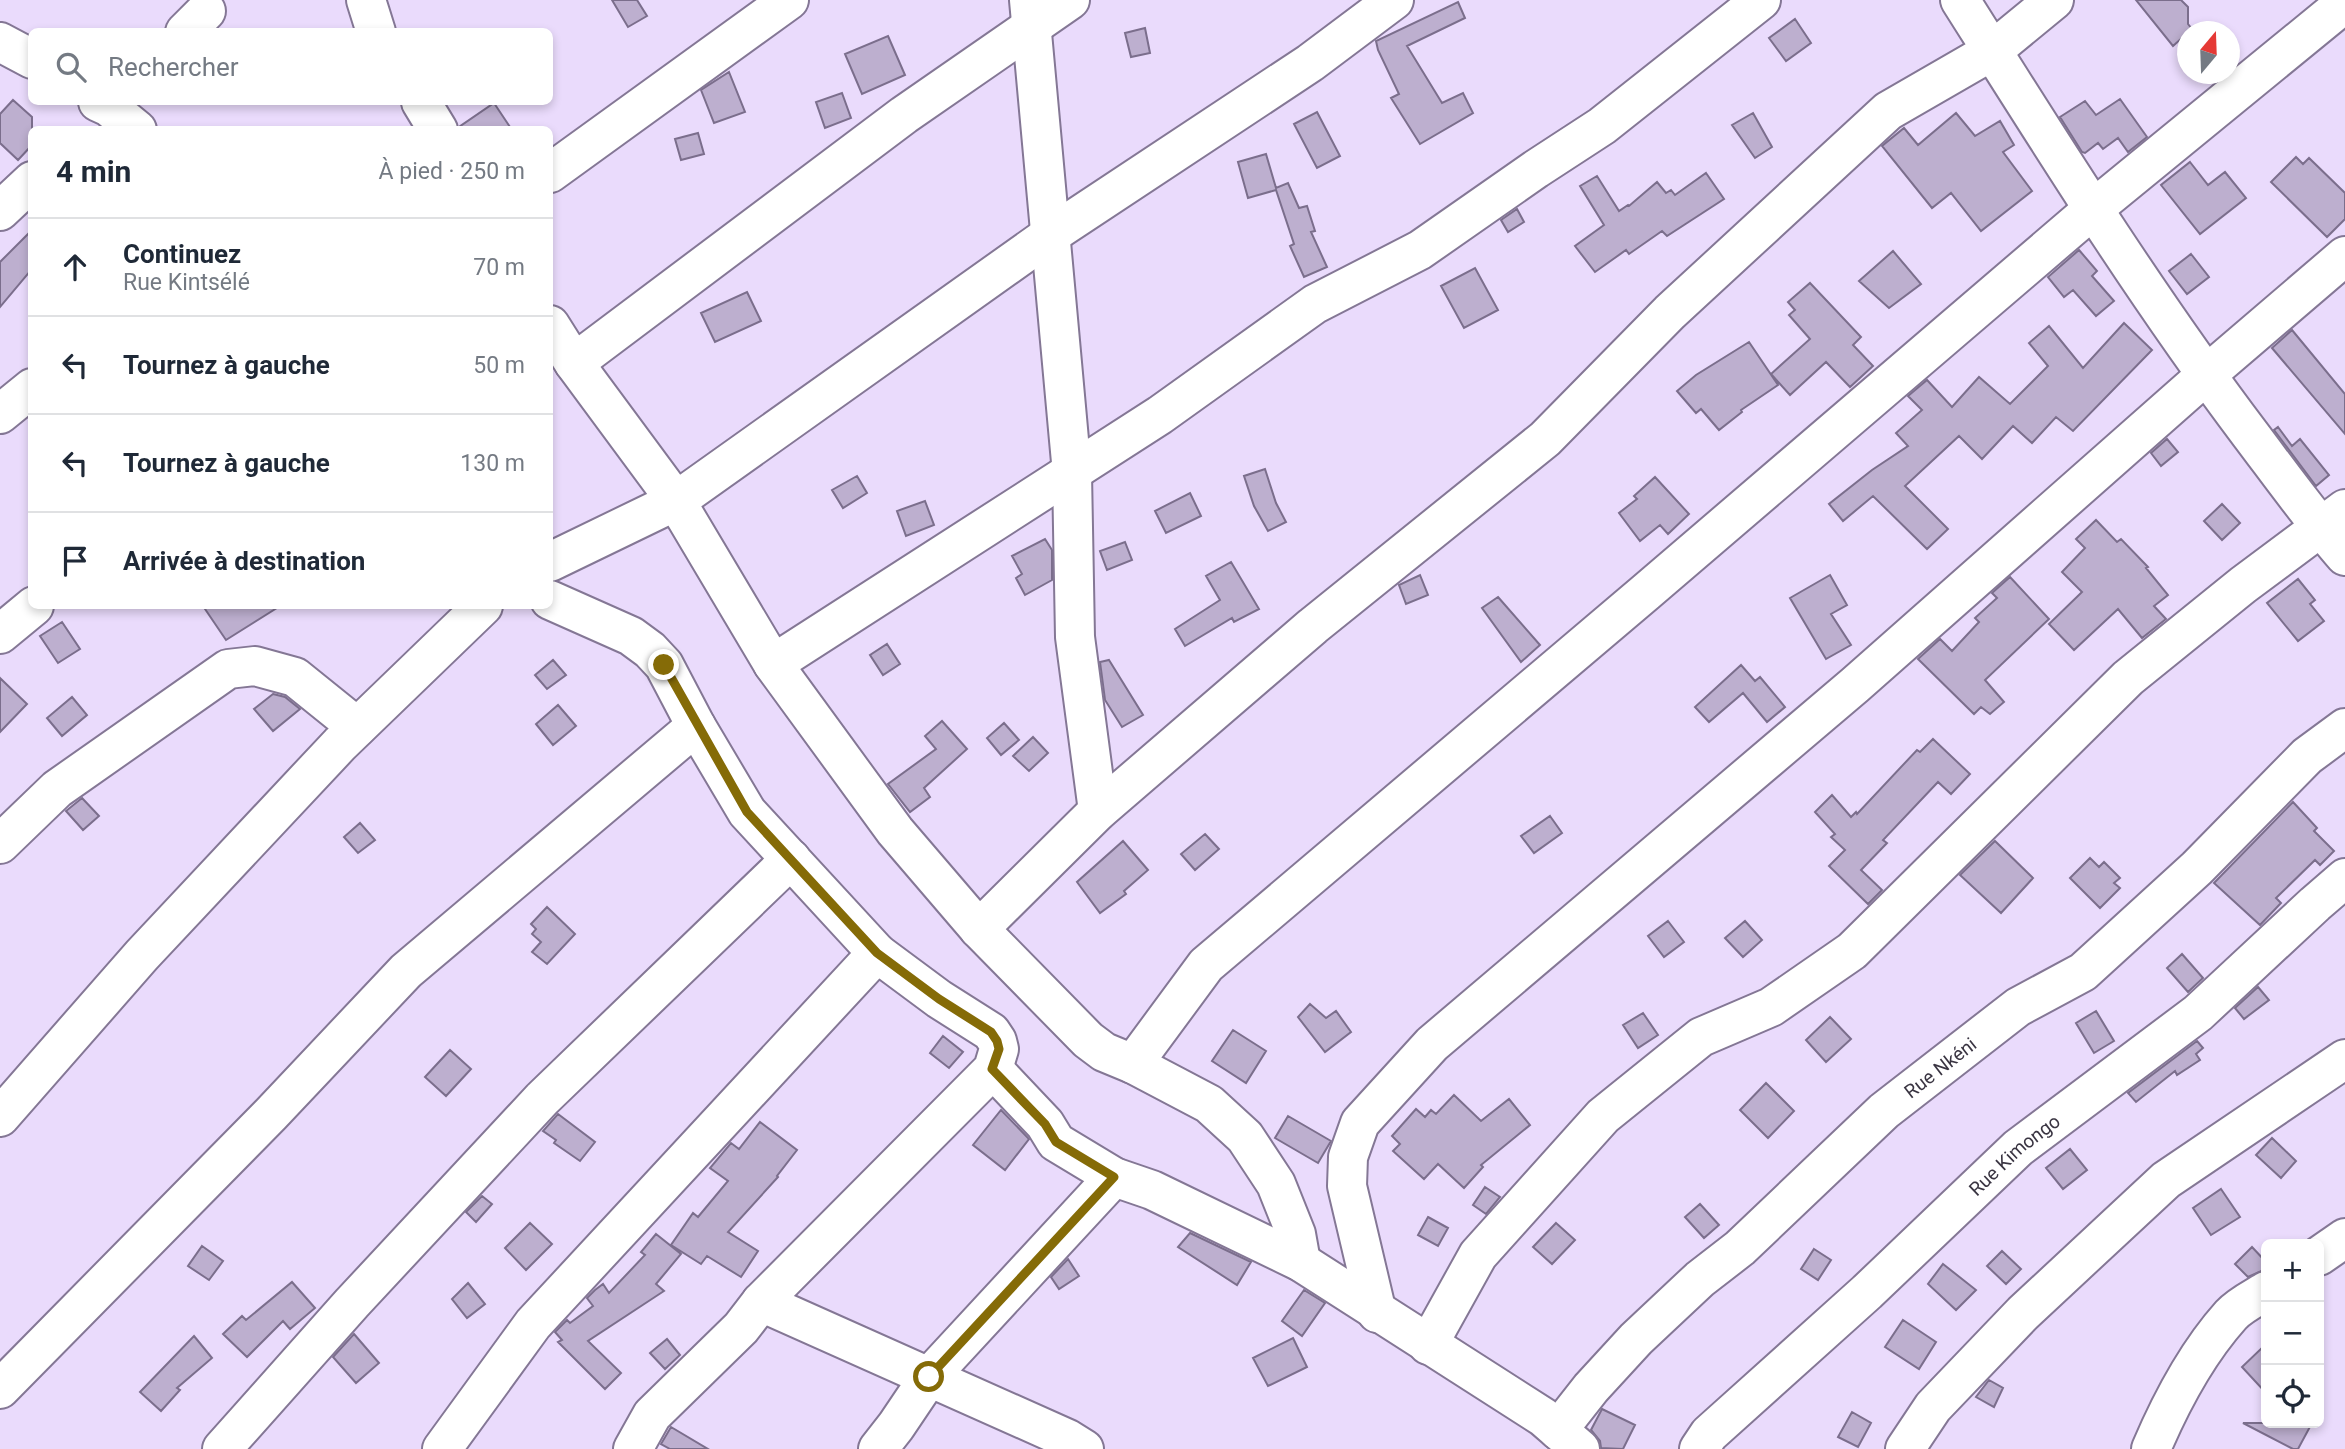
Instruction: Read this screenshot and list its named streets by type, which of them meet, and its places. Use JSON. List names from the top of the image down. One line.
{"streets":{"street":["Rue Nkéni","Rue Kimongo"]},"north":"top","page":{"search":"Rechercher","heading":["4 min","À pied · 250 m"],"list":[["Continuez","Rue Kintsélé","70 m"],["Tournez à gauche","50 m"],["Tournez à gauche","130 m"],"Arrivée à destination"],"map_buttons":["+","−"]}}
